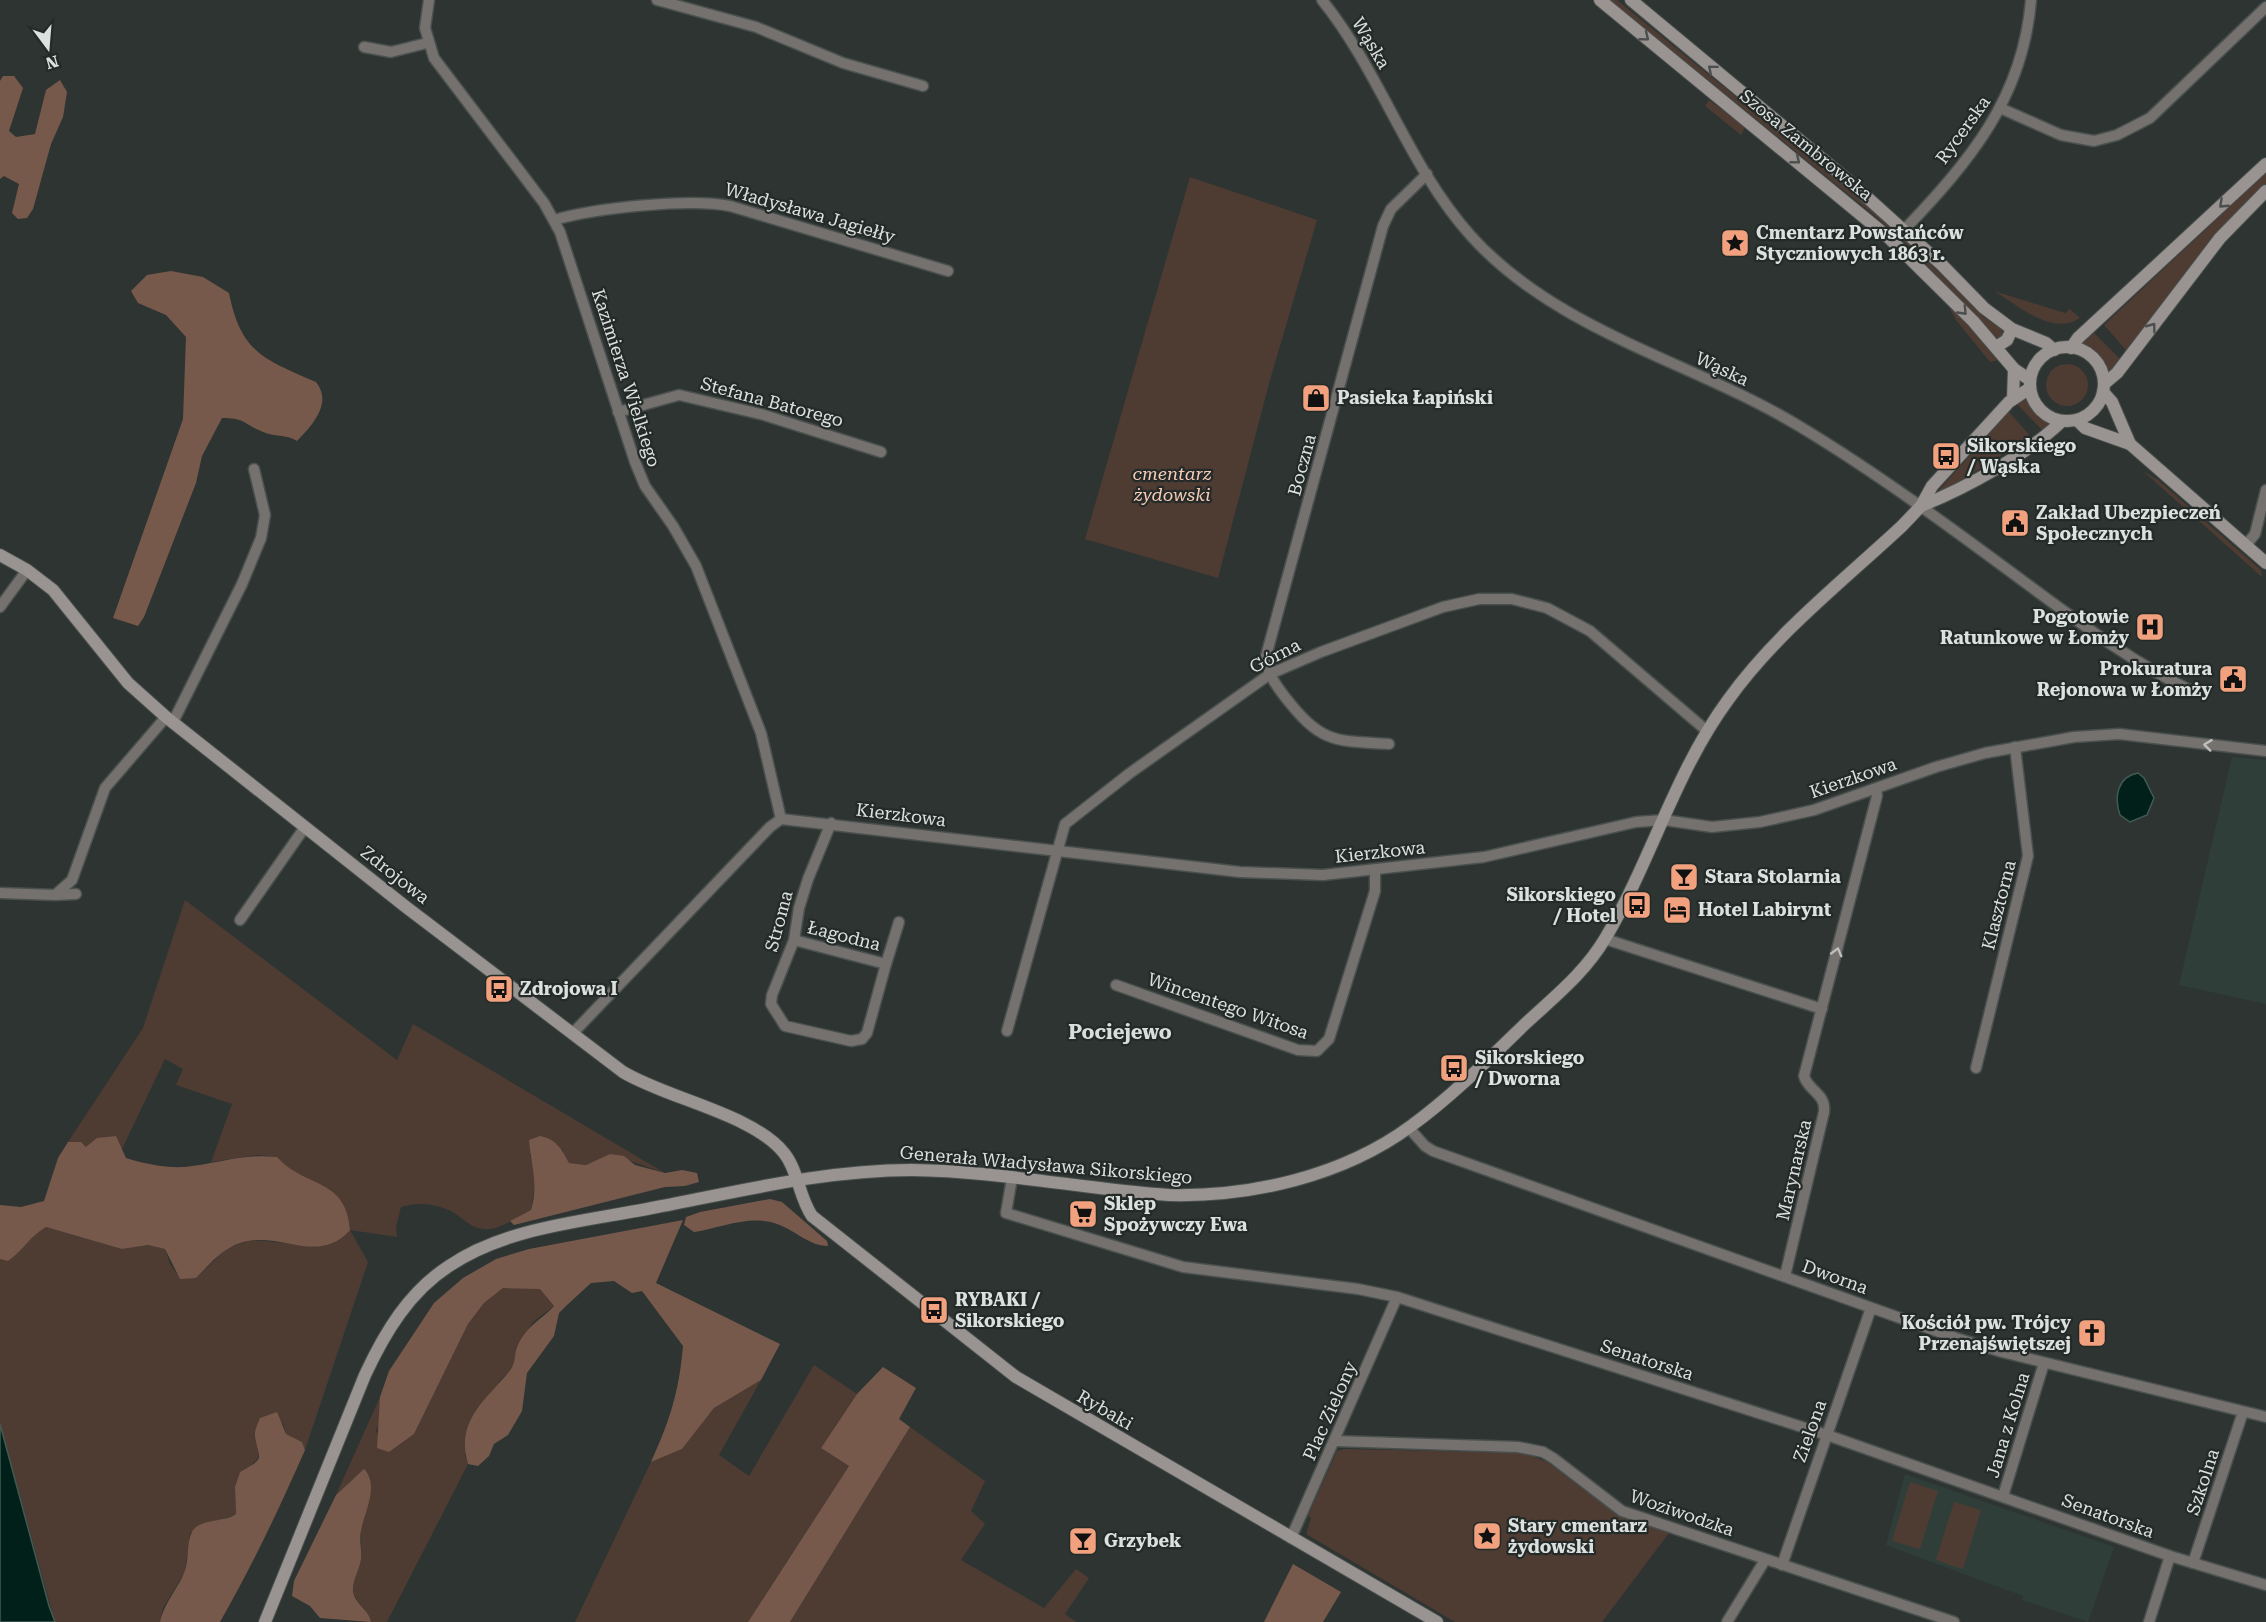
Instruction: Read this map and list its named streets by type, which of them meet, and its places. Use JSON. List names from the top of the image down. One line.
{"streets":{"street":["Wąska","Rycerska","Szosa Zambrowska","Władysława Jagiełły","Kazimierza Wielkiego","Stefana Batorego","Boczna","Górna","Kierzkowa","Zdrojowa","Klasztorna","Stroma","Łagodna","Wincentego Witosa","Generała Władysława Sikorskiego","Marynarska","Dworna","Senatorska","Rybaki","Plac Zielony","Jana z Kolna","Zielona","Szkolna","Woziwodzka"]},"crossings":[["Wąska","Boczna"],["Wąska","Generała Władysława Sikorskiego"],["Rycerska","Szosa Zambrowska"],["Szosa Zambrowska","Generała Władysława Sikorskiego"],["Władysława Jagiełły","Kazimierza Wielkiego"],["Kazimierza Wielkiego","Stefana Batorego"],["Kazimierza Wielkiego","Kierzkowa"],["Boczna","Górna"],["Górna","Kierzkowa"],["Górna","Generała Władysława Sikorskiego"],["Kierzkowa","Klasztorna"],["Kierzkowa","Stroma"],["Kierzkowa","Wincentego Witosa"],["Kierzkowa","Generała Władysława Sikorskiego"],["Kierzkowa","Marynarska"],["Zdrojowa","Generała Władysława Sikorskiego"],["Zdrojowa","Rybaki"],["Stroma","Łagodna"],["Generała Władysława Sikorskiego","Dworna"],["Generała Władysława Sikorskiego","Senatorska"],["Generała Władysława Sikorskiego","Rybaki"],["Marynarska","Dworna"],["Dworna","Jana z Kolna"],["Dworna","Zielona"],["Dworna","Szkolna"],["Senatorska","Plac Zielony"],["Senatorska","Jana z Kolna"],["Senatorska","Zielona"],["Senatorska","Szkolna"],["Rybaki","Plac Zielony"],["Plac Zielony","Woziwodzka"],["Zielona","Woziwodzka"]],"one_way":["Marynarska"],"districts":["Pociejewo"],"parks":["cmentarz żydowski"],"places":{"place":["Cmentarz Powstańców Styczniowych 1863 r.","Stary cmentarz żydowski"],"shop":["Pasieka Łapiński"],"bus stop":["Sikorskiego / Wąska","Sikorskiego / Hotel","Zdrojowa I","Sikorskiego / Dworna","RYBAKI / Sikorskiego"],"public building":["Zakład Ubezpieczeń Społecznych","Prokuratura Rejonowa w Łomży"],"hospital":["Pogotowie Ratunkowe w Łomży"],"bar":["Stara Stolarnia","Grzybek"],"hotel":["Hotel Labirynt"],"supermarket":["Sklep Spożywczy Ewa"],"church":["Kościół pw. Trójcy Przenajświętszej"]},"north":"bottom"}
